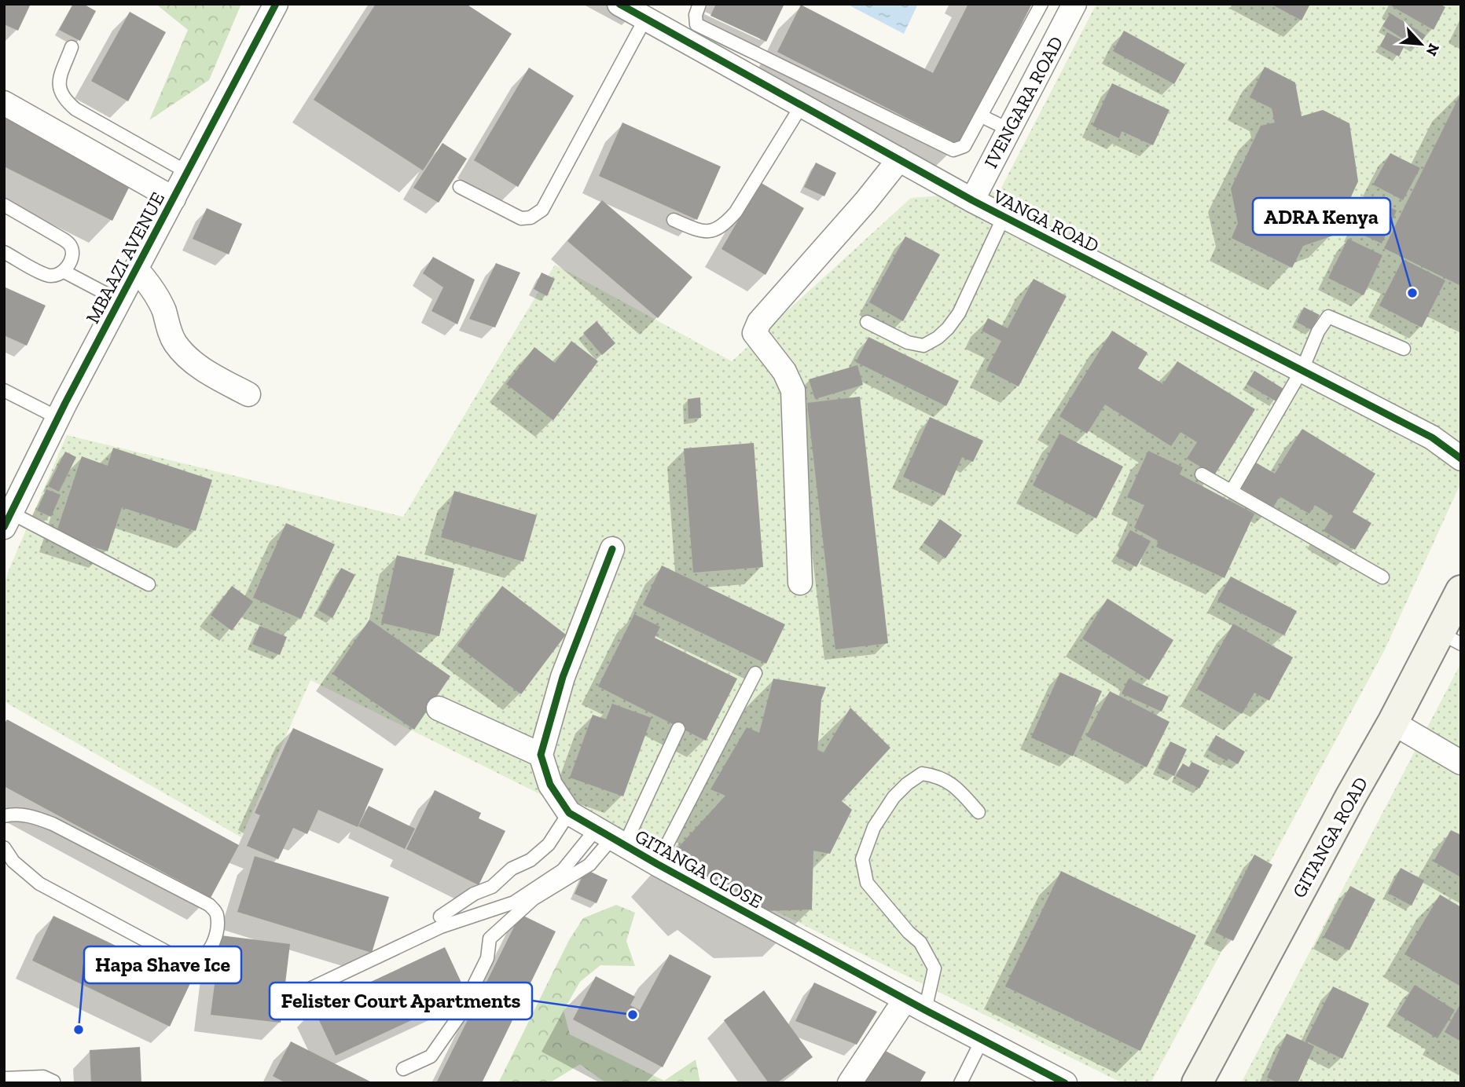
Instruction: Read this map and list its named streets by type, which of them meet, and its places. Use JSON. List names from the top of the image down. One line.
{"streets":{"main road":["GITANGA ROAD"],"street":["IVENGARA ROAD","VANGA ROAD","MBAAZI AVENUE","GITANGA CLOSE"]},"crossings":[["IVENGARA ROAD","VANGA ROAD"]],"places":["ADRA Kenya","Felister Court Apartments","Hapa Shave Ice"],"north":"bottom right"}
